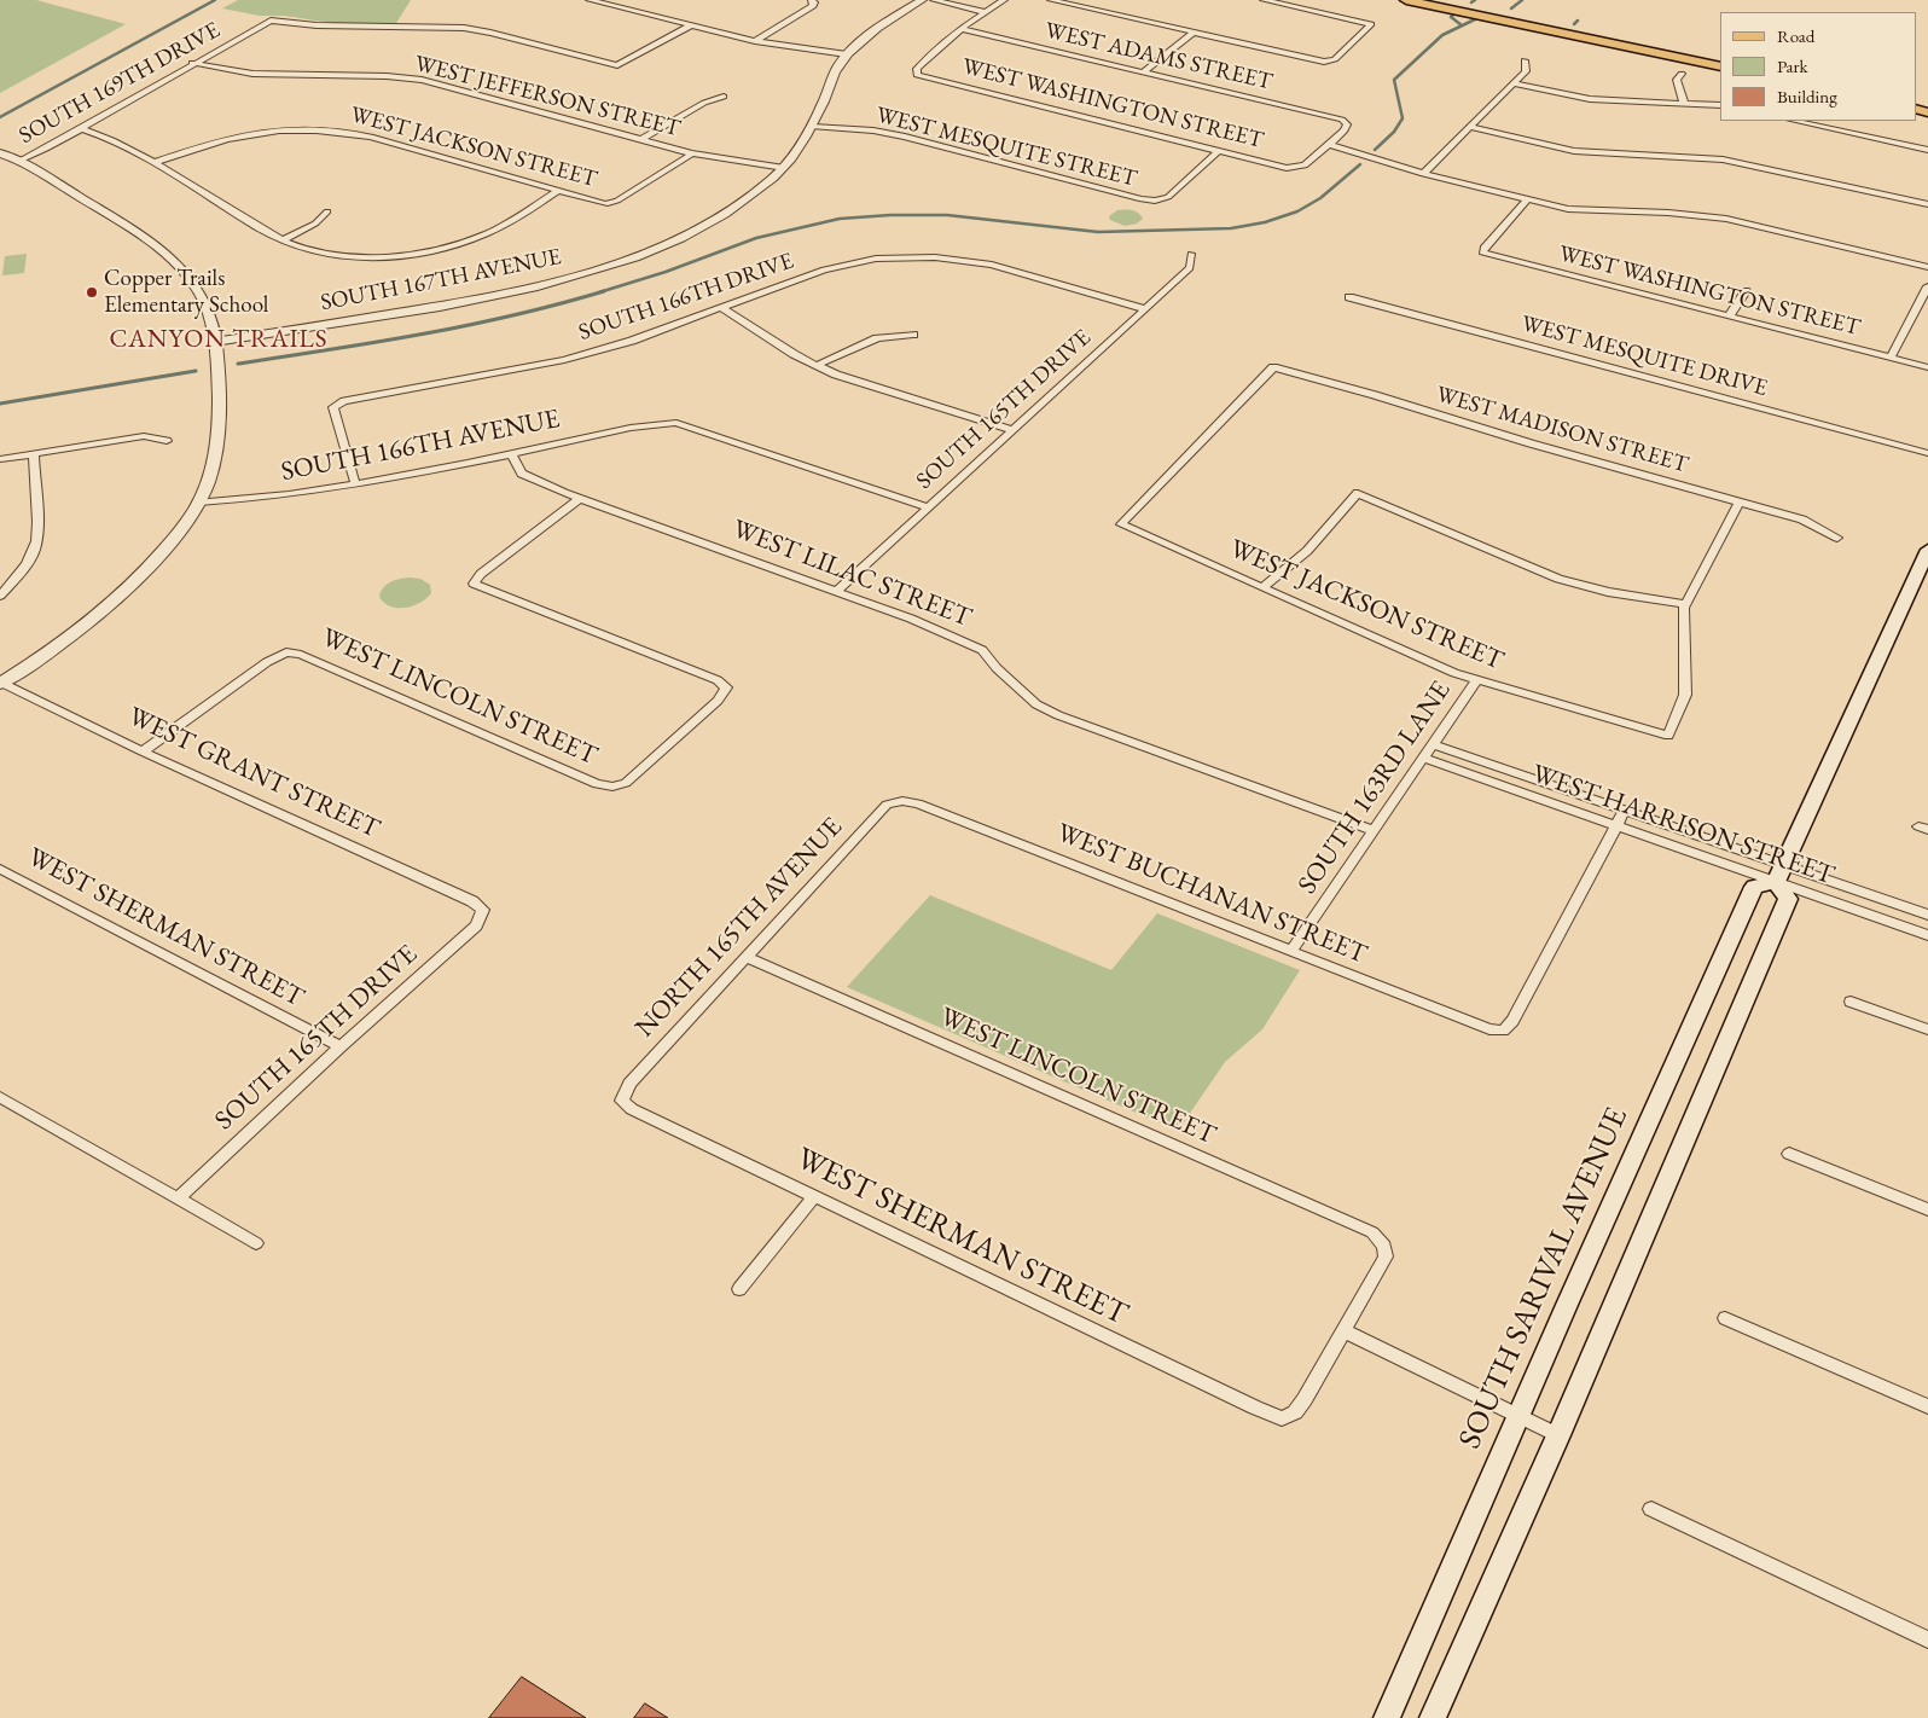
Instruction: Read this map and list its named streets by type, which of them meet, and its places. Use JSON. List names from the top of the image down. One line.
{"streets":{"main road":["SOUTH SARIVAL AVENUE"],"street":["WEST ADAMS STREET","SOUTH 169TH DRIVE","WEST JEFFERSON STREET","WEST WASHINGTON STREET","WEST JACKSON STREET","WEST MESQUITE STREET","SOUTH 167TH AVENUE","SOUTH 166TH DRIVE","WEST MESQUITE DRIVE","SOUTH 165TH DRIVE","WEST MADISON STREET","SOUTH 166TH AVENUE","WEST LILAC STREET","WEST LINCOLN STREET","WEST GRANT STREET","SOUTH 163RD LANE","WEST HARRISON STREET","WEST BUCHANAN STREET","WEST SHERMAN STREET","NORTH 165TH AVENUE"]},"crossings":[["WEST ADAMS STREET","WEST WASHINGTON STREET"],["SOUTH 169TH DRIVE","WEST JEFFERSON STREET"],["WEST JEFFERSON STREET","WEST JACKSON STREET"],["WEST JEFFERSON STREET","SOUTH 167TH AVENUE"],["WEST WASHINGTON STREET","WEST MESQUITE STREET"],["WEST JACKSON STREET","WEST MADISON STREET"],["WEST JACKSON STREET","SOUTH 163RD LANE"],["WEST MESQUITE STREET","SOUTH 167TH AVENUE"],["SOUTH 166TH DRIVE","SOUTH 165TH DRIVE"],["SOUTH 166TH DRIVE","SOUTH 166TH AVENUE"],["SOUTH 165TH DRIVE","SOUTH 166TH AVENUE"],["SOUTH 165TH DRIVE","WEST LILAC STREET"],["SOUTH 165TH DRIVE","WEST GRANT STREET"],["SOUTH 165TH DRIVE","WEST SHERMAN STREET"],["SOUTH 166TH AVENUE","WEST LILAC STREET"],["WEST LILAC STREET","WEST LINCOLN STREET"],["WEST LILAC STREET","SOUTH 163RD LANE"],["WEST LINCOLN STREET","WEST GRANT STREET"],["WEST LINCOLN STREET","WEST SHERMAN STREET"],["WEST LINCOLN STREET","NORTH 165TH AVENUE"],["SOUTH 163RD LANE","WEST HARRISON STREET"],["SOUTH 163RD LANE","WEST BUCHANAN STREET"],["WEST HARRISON STREET","WEST BUCHANAN STREET"],["WEST HARRISON STREET","SOUTH SARIVAL AVENUE"],["WEST BUCHANAN STREET","NORTH 165TH AVENUE"],["WEST SHERMAN STREET","NORTH 165TH AVENUE"]],"districts":["CANYON TRAILS"],"places":["Copper Trails Elementary School"],"legend":["Road","Park","Building"]}
